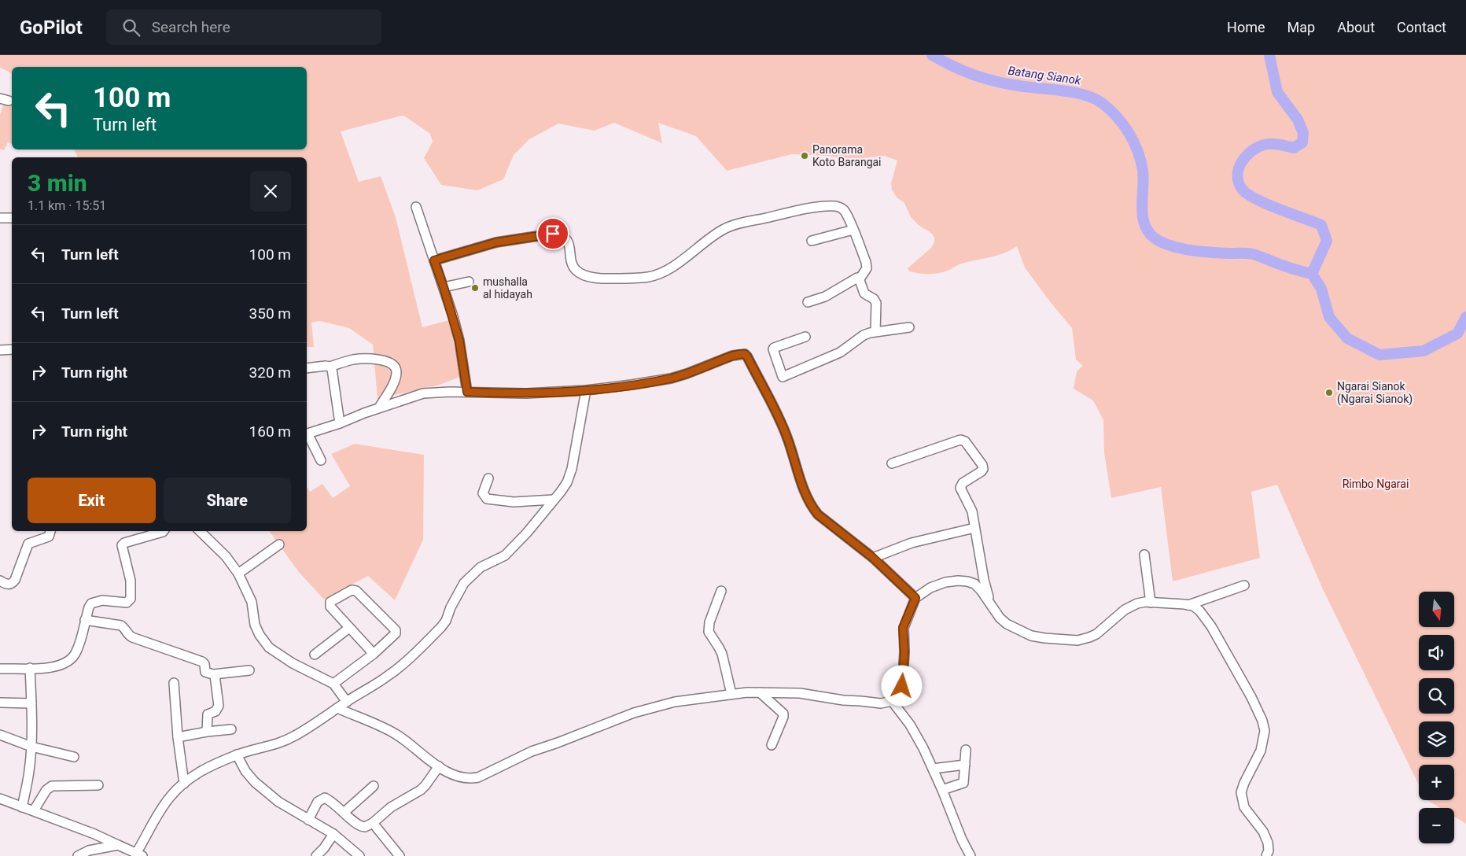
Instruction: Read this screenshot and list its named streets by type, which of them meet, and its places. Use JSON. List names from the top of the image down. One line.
{"water":["Batang Sianok"],"parks":["Rimbo Ngarai"],"places":["Panorama Koto Barangai","mushalla al hidayah","Ngarai Sianok (Ngarai Sianok)"],"north":"bottom","page":{"header":"GoPilot","search":"Search here","nav":["Home","Map","About","Contact"],"turn":["100 m","Turn left"],"heading":["3 min","1.1 km · 15:51"],"list":[{"name":"Turn left","value":"100 m"},{"name":"Turn left","value":"350 m"},{"name":"Turn right","value":"320 m"},{"name":"Turn right","value":"160 m"}],"buttons":["Exit","Share"],"map_buttons":["+","−"]}}
